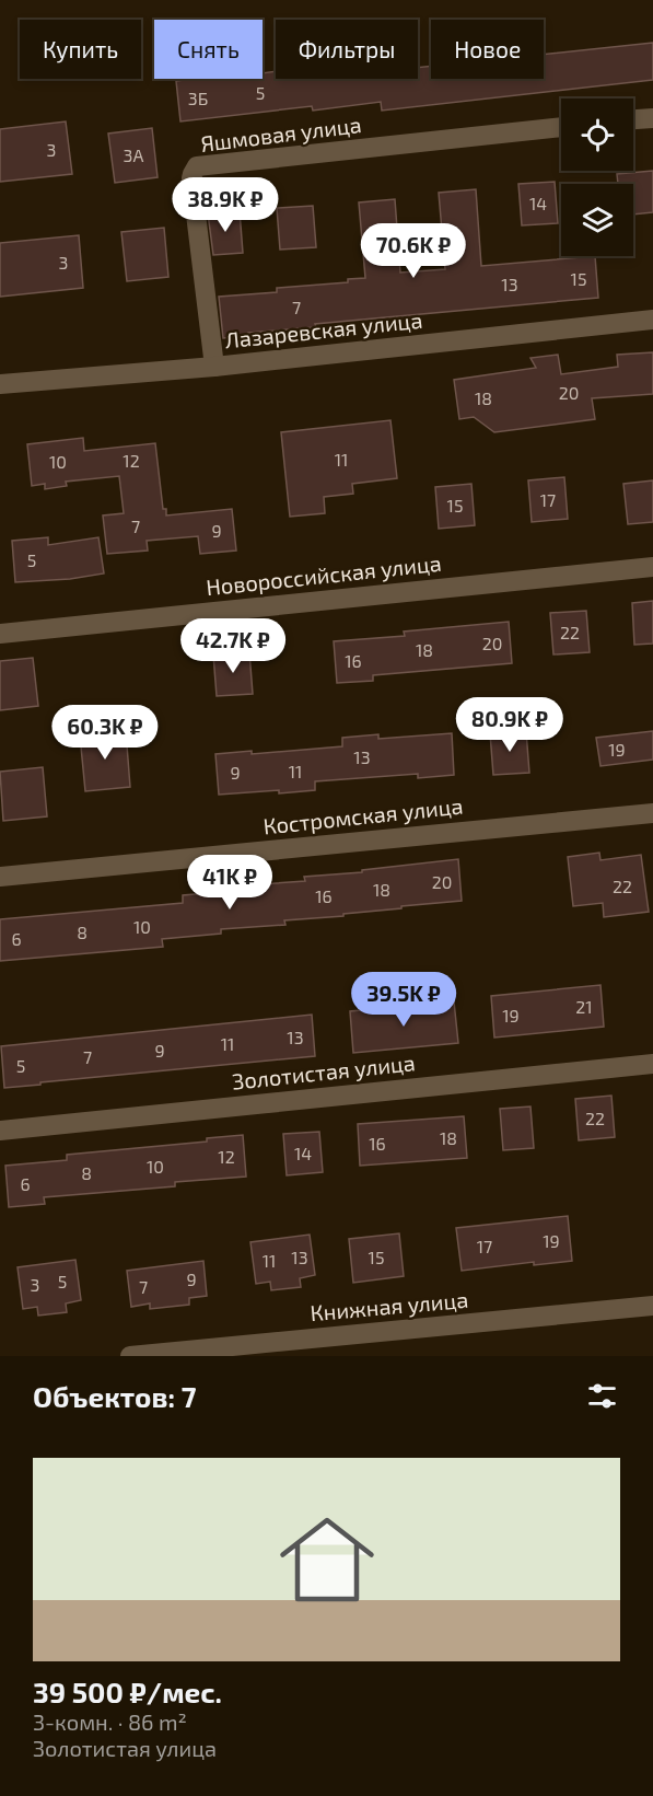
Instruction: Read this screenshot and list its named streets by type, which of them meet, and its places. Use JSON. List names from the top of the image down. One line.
{"streets":{"street":["Яшмовая улица","Лазаревская улица","Новороссийская улица","Костромская улица","Золотистая улица","Книжная улица"]},"crossings":[["Яшмовая улица","Лазаревская улица"]],"house_numbers":["5","3Б","3","3А","14","3","15","13","7","20","18","11","12","10","17","15","7","9","5","22","20","18","16","19","13","11","9","20","22","18","16","10","8","6","21","19","13","11","9","7","5","22","18","16","14","12","10","8","6","19","17","13","15","11","9","5","3","7"],"page":{"chip":["Купить","Снять","Фильтры","Новое"],"price":["38.9K ₽","70.6K ₽","42.7K ₽","80.9K ₽","60.3K ₽","41K ₽","39.5K ₽"],"heading":"Объектов: 7","list":[{"name":"39 500 ₽/мес.","note":"3-комн. · 86 m² · Золотистая улица"}]}}
